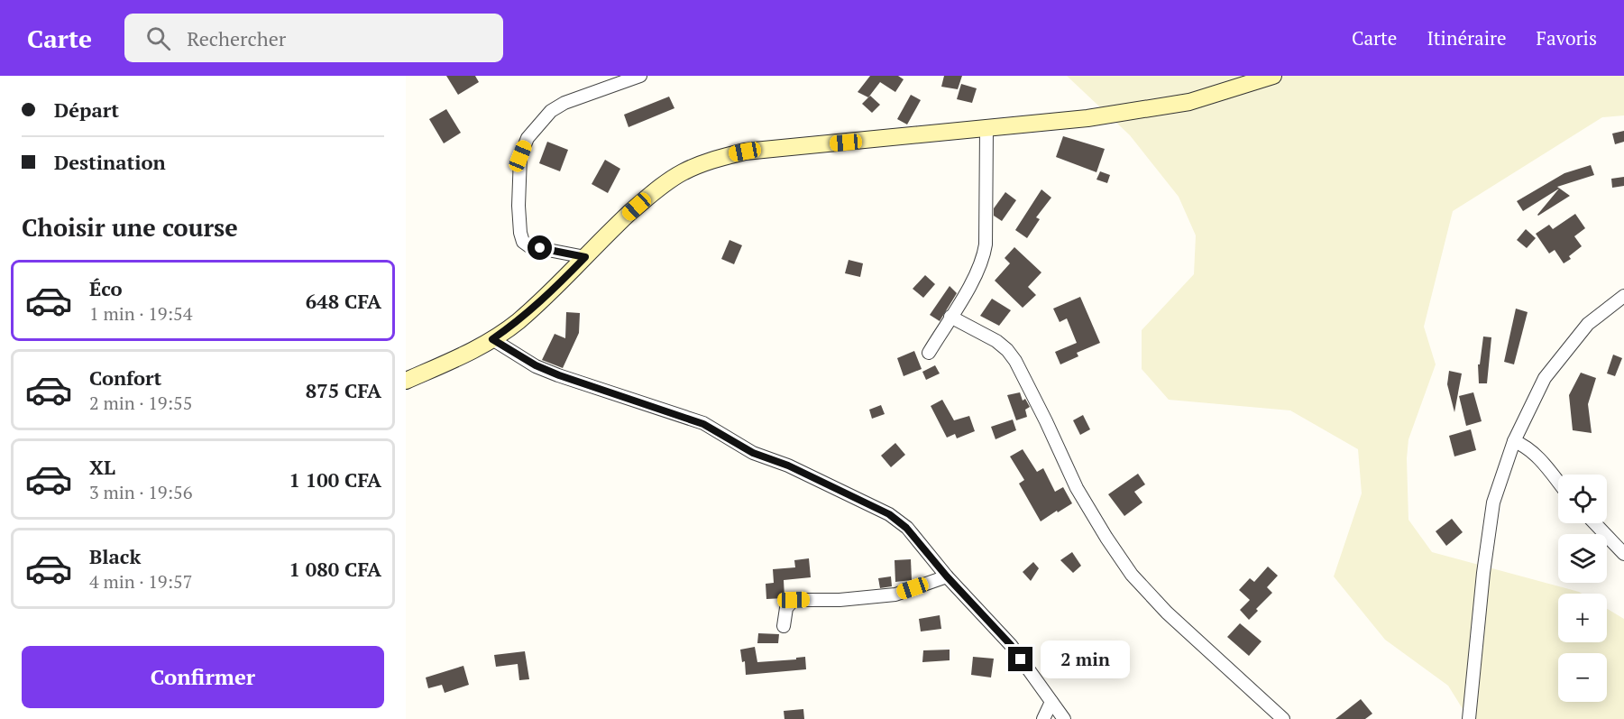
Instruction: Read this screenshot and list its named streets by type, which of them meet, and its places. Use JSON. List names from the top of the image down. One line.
{"page":{"header":"Carte","search":"Rechercher","nav":["Carte","Itinéraire","Favoris"],"banner":["Départ","Destination"],"heading":"Choisir une course","list":[{"name":"Éco","note":"1 min · 19:54","value":"648 CFA"},{"name":"Confort","note":"2 min · 19:55","value":"875 CFA"},{"name":"XL","note":"3 min · 19:56","value":"1 100 CFA"},{"name":"Black","note":"4 min · 19:57","value":"1 080 CFA"}],"map_buttons":["+","−"],"buttons":"Confirmer","bubble":"2 min"}}
